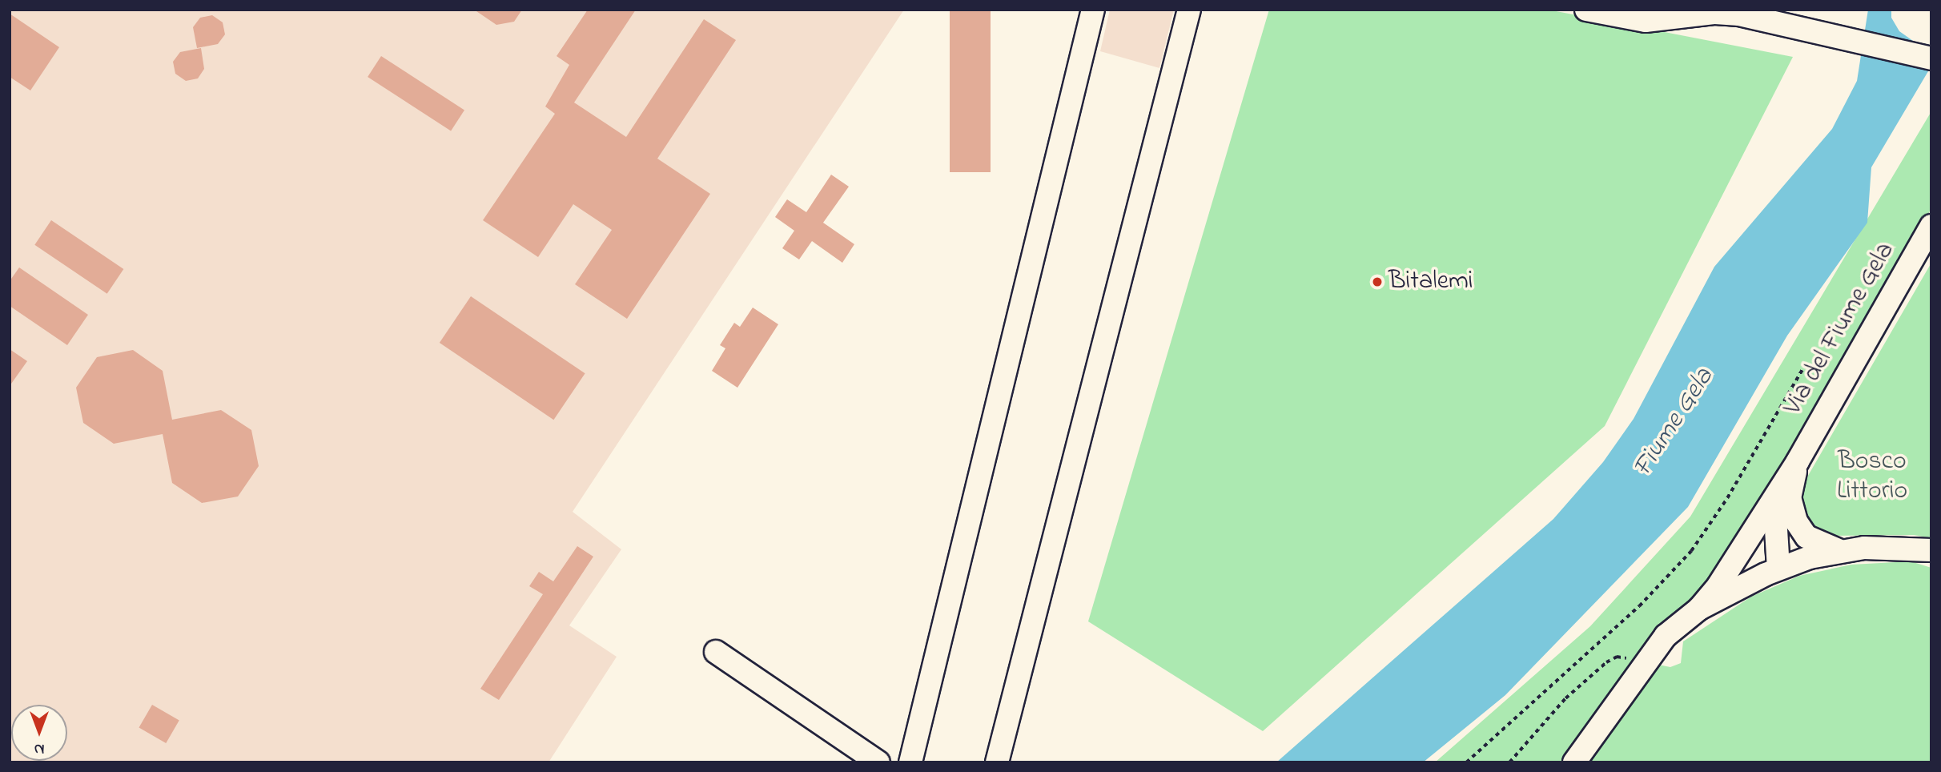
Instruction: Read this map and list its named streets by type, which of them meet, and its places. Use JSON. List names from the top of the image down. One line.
{"streets":{"street":["Via del Fiume Gela"]},"water":["Fiume Gela"],"parks":["Bosco Littorio"],"places":["Bitalemi"],"north":"bottom"}
